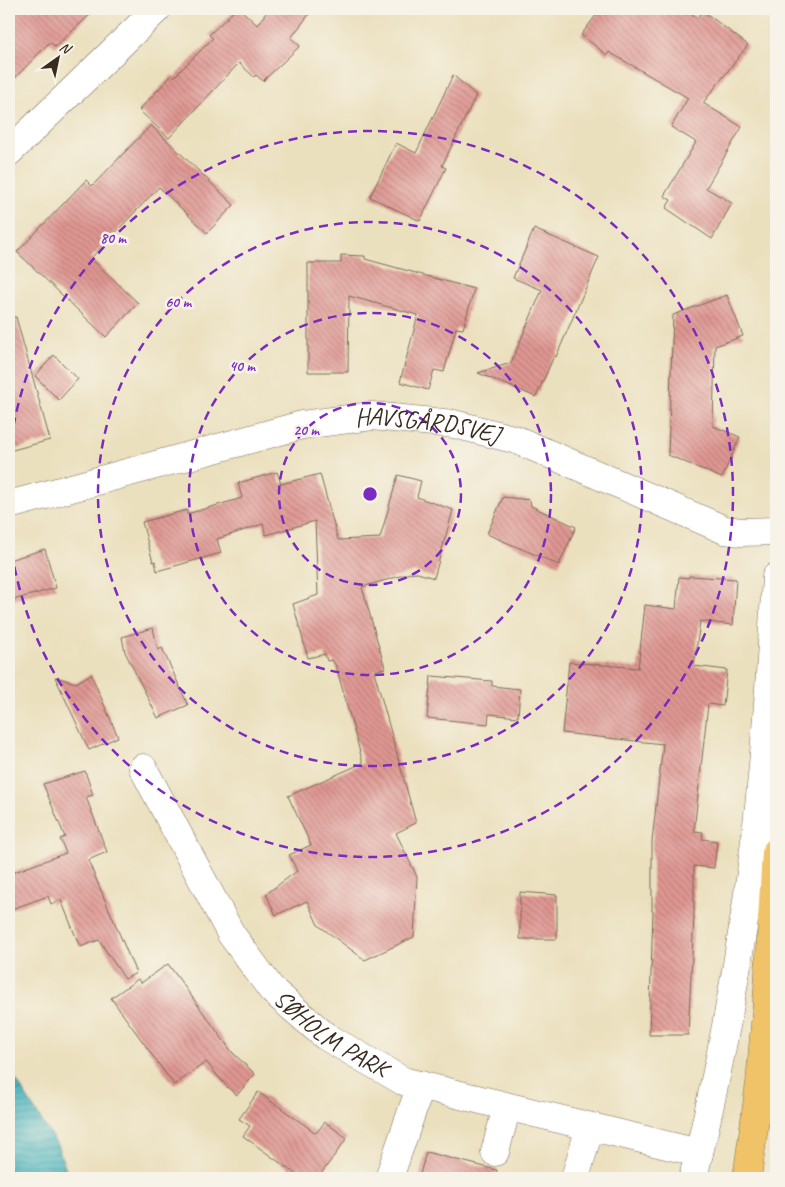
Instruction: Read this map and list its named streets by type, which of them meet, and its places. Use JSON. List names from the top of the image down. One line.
{"streets":{"street":["HAVSGÅRDSVEJ","SØHOLM PARK"]},"north":"top right","rings":["80 m","60 m","40 m","20 m"]}
